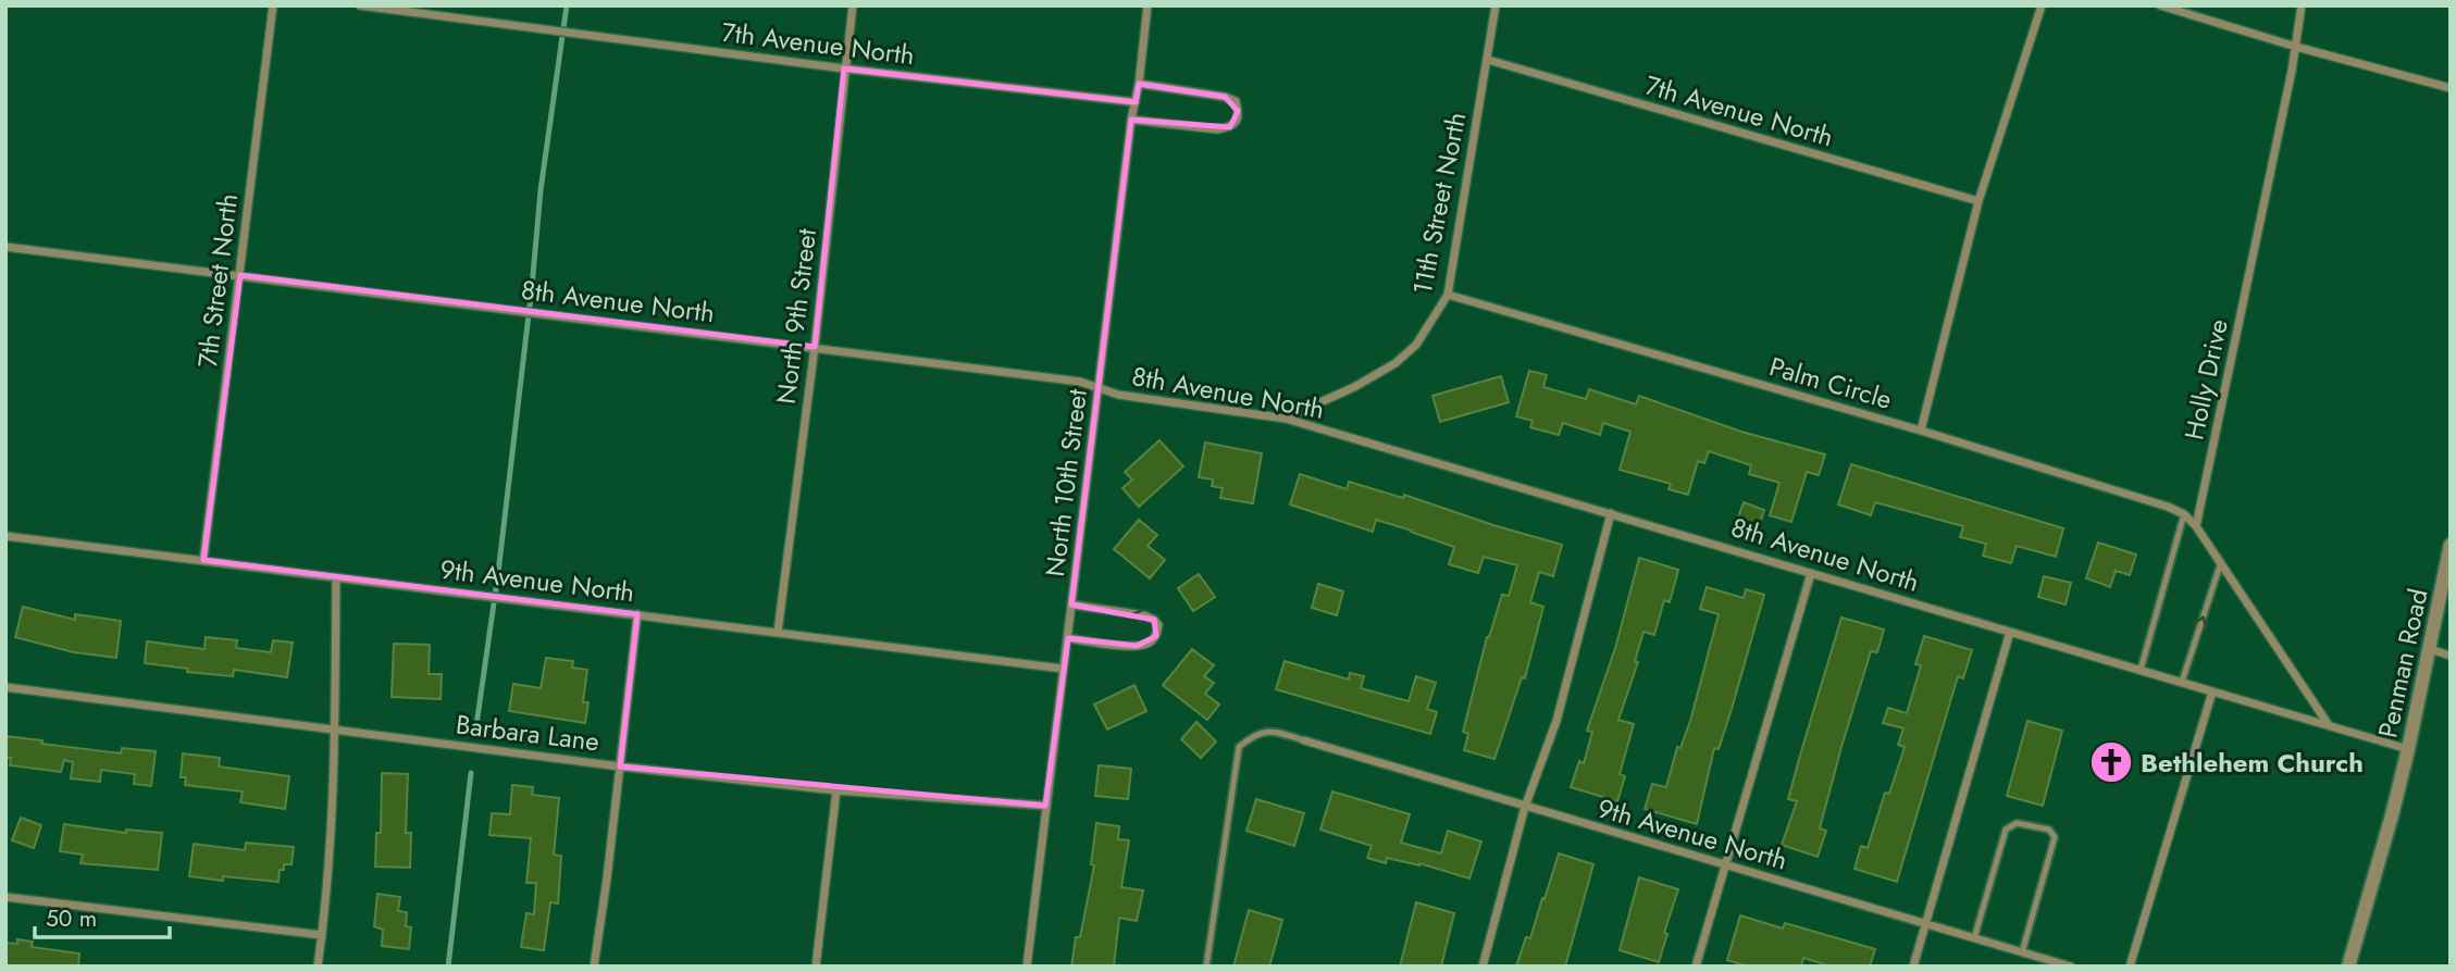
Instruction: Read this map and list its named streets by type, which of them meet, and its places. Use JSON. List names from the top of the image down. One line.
{"streets":{"street":["7th Avenue North","11th Street North","7th Street North","8th Avenue North","North 9th Street","Holly Drive","Palm Circle","North 10th Street","9th Avenue North","Penman Road","Barbara Lane"]},"crossings":[["7th Avenue North","11th Street North"],["7th Avenue North","North 9th Street"],["7th Avenue North","North 10th Street"],["11th Street North","8th Avenue North"],["11th Street North","Palm Circle"],["7th Street North","8th Avenue North"],["7th Street North","9th Avenue North"],["8th Avenue North","North 9th Street"],["8th Avenue North","North 10th Street"],["8th Avenue North","Penman Road"],["North 9th Street","9th Avenue North"],["Holly Drive","Palm Circle"],["North 10th Street","9th Avenue North"],["North 10th Street","Barbara Lane"]],"places":{"church":["Bethlehem Church"]},"scale_bar":"50 m"}
